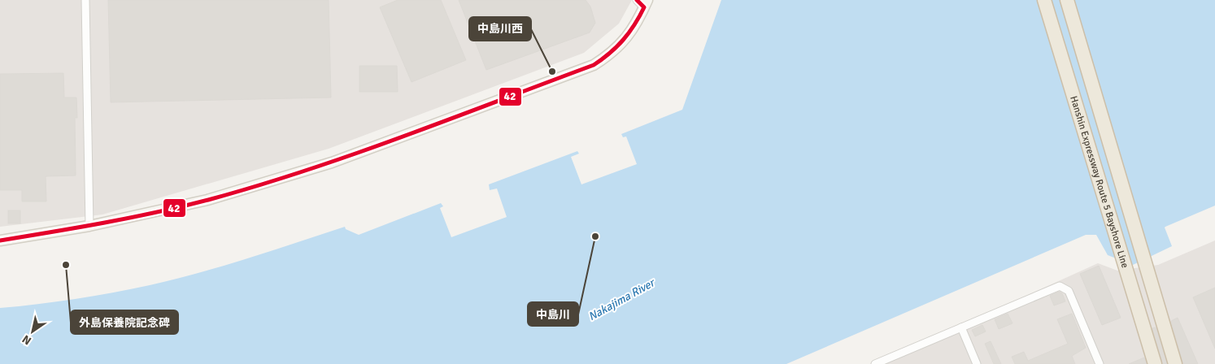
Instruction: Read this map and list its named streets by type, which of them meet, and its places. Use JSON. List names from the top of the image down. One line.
{"streets":{"highway":["Hanshin Expressway Route 5 Bayshore Line"]},"water":["Nakajima River"],"places":["中島川西","中島川","外島保養院記念碑"],"lines":["transit line 42"],"north":"bottom left"}
